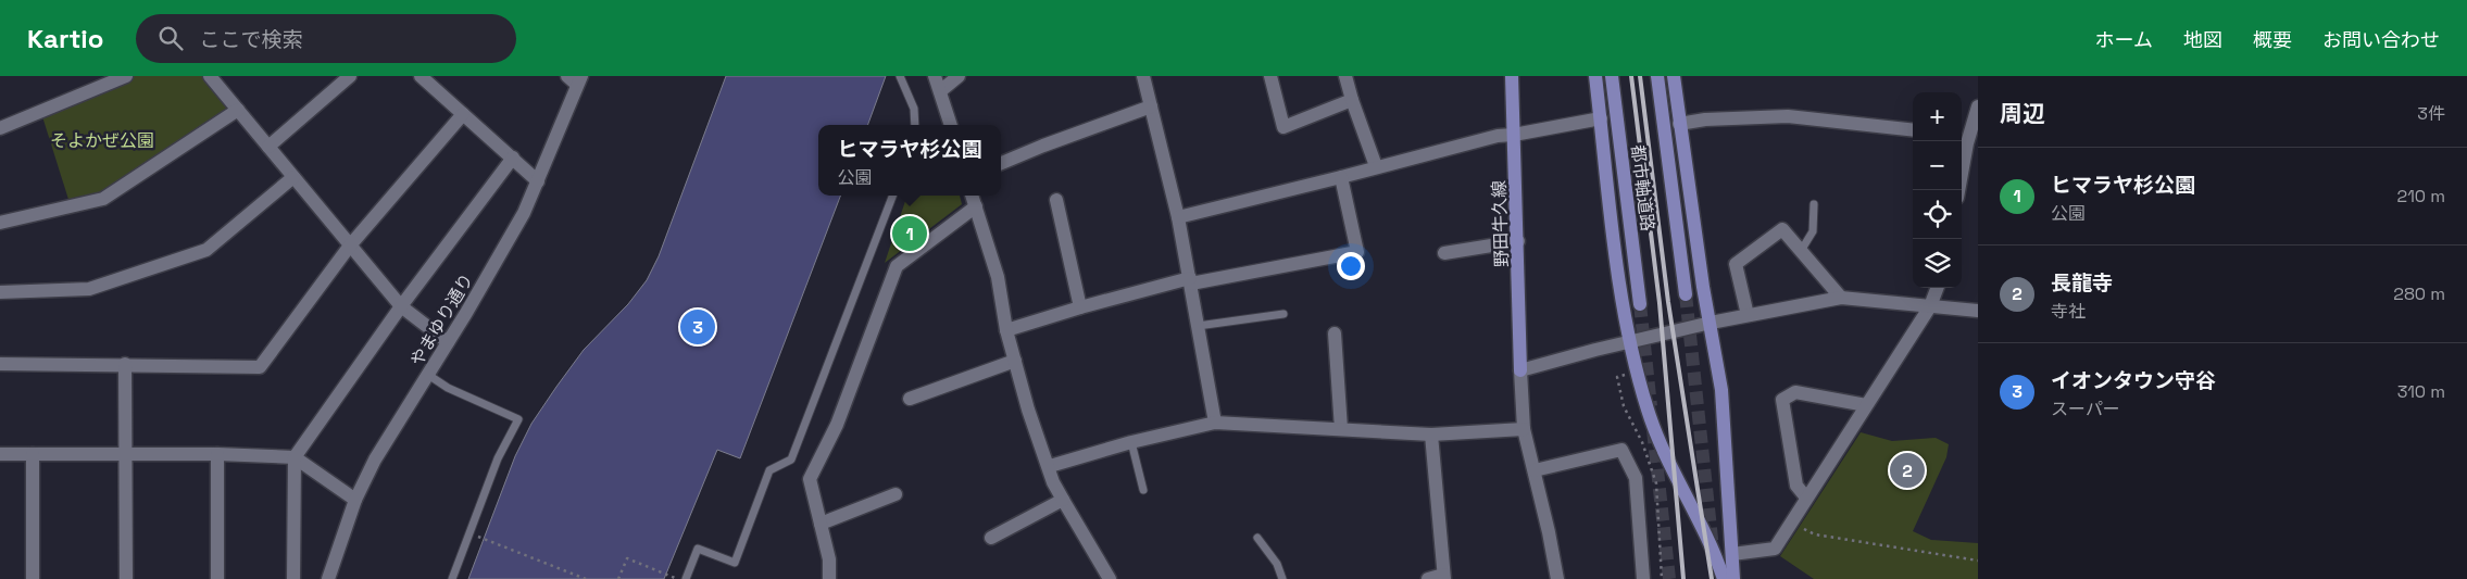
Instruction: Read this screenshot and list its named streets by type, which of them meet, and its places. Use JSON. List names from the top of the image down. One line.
{"streets":{"main road":["都市軸道路","野田牛久線"],"street":["やまゆり通り"]},"parks":["そよかぜ公園"],"page":{"header":"Kartio","search":"ここで検索","nav":["ホーム","地図","概要","お問い合わせ"],"heading":["周辺","3件"],"map_buttons":["+","−"],"popup":["ヒマラヤ杉公園","公園"],"list":[{"mark":"1","name":"ヒマラヤ杉公園","note":"公園","value":"210 m"},{"mark":"2","name":"長龍寺","note":"寺社","value":"280 m"},{"mark":"3","name":"イオンタウン守谷","note":"スーパー","value":"310 m"}],"pins":["1","3","2"]}}
